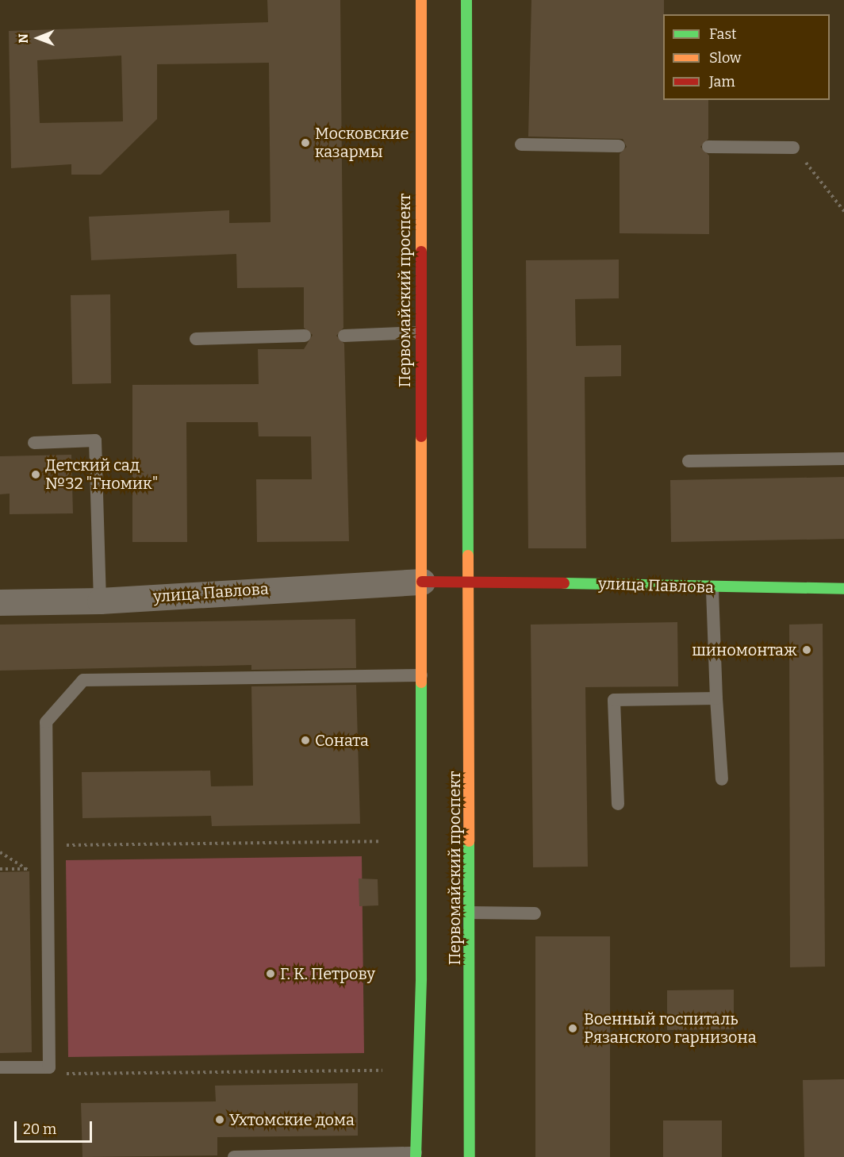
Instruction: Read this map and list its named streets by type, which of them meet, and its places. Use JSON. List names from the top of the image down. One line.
{"streets":{"main road":["Первомайский проспект","улица Павлова"]},"crossings":[["Первомайский проспект","улица Павлова"]],"places":["Московские казармы","Детский сад №32 \"Гномик\"","шиномонтаж","Соната","Г. К. Петрову","Военный госпиталь Рязанского гарнизона","Ухтомские дома"],"legend":["Fast","Slow","Jam"],"scale_bar":"20 m","north":"left"}
